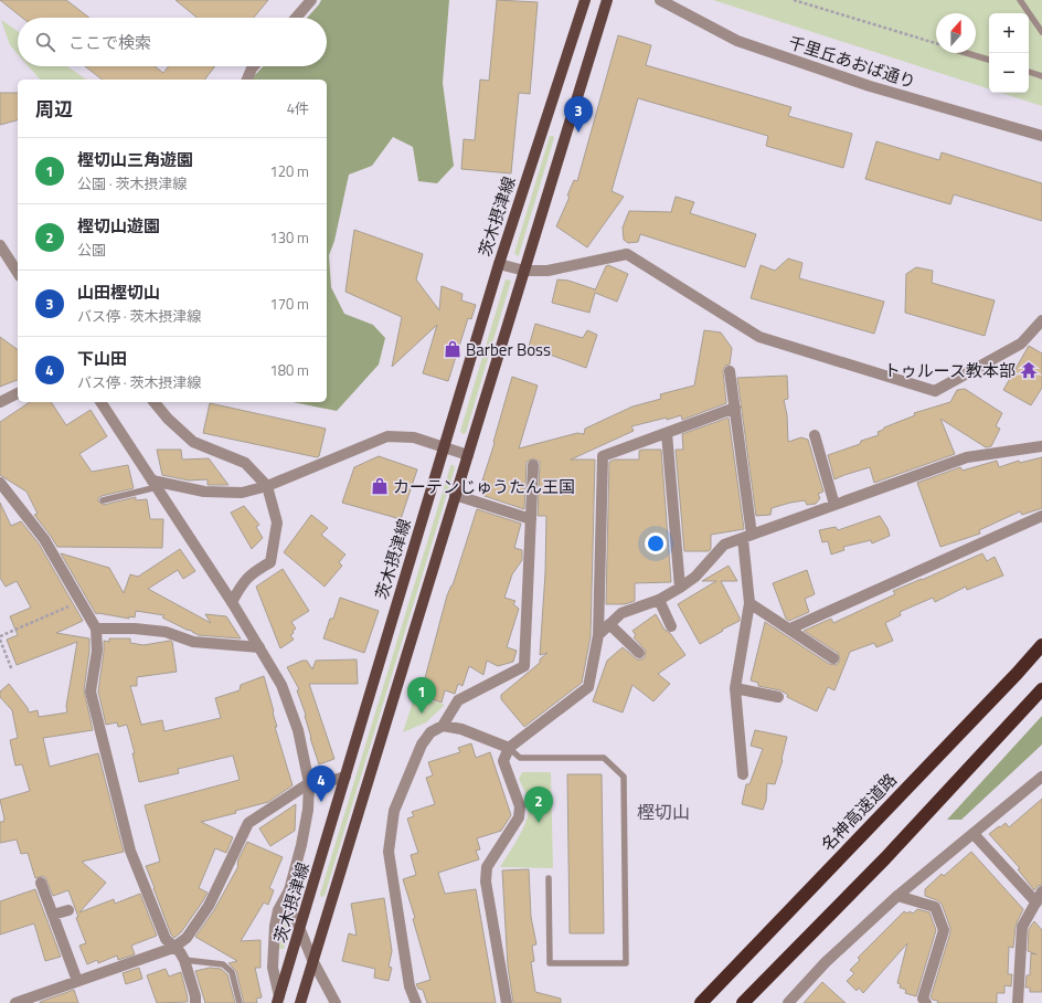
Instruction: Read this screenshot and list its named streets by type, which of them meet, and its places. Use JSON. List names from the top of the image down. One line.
{"streets":{"highway":["名神高速道路"],"main road":["茨木摂津線"],"street":["千里丘あおば通り"]},"districts":["樫切山"],"places":{"shop":["Barber Boss","カーテンじゅうたん王国"],"temple":["トゥルース教本部"]},"north":"top","page":{"map_buttons":["+","−"],"search":"ここで検索","heading":["周辺","4件"],"pins":["3","1","4","2"],"list":[{"mark":"1","name":"樫切山三角遊園","note":"公園 · 茨木摂津線","value":"120 m"},{"mark":"2","name":"樫切山遊園","note":"公園","value":"130 m"},{"mark":"3","name":"山田樫切山","note":"バス停 · 茨木摂津線","value":"170 m"},{"mark":"4","name":"下山田","note":"バス停 · 茨木摂津線","value":"180 m"}]}}
